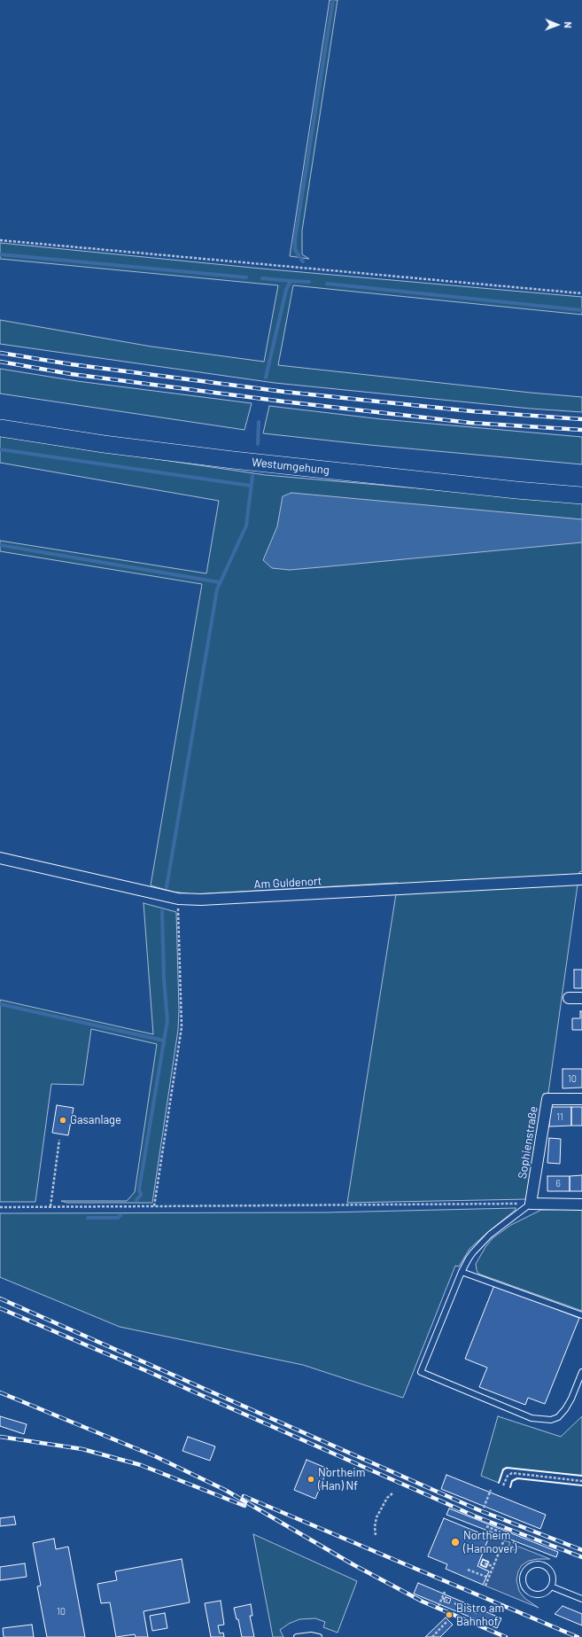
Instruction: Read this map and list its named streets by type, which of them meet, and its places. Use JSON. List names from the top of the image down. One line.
{"streets":{"main road":["Westumgehung"],"street":["Am Guldenort","Sophienstraße"]},"places":["Gasanlage","Northeim (Han) Nf","Northeim (Hannover)","Bistro am Bahnhof"],"house_numbers":["10","11","6","10"],"north":"right"}
